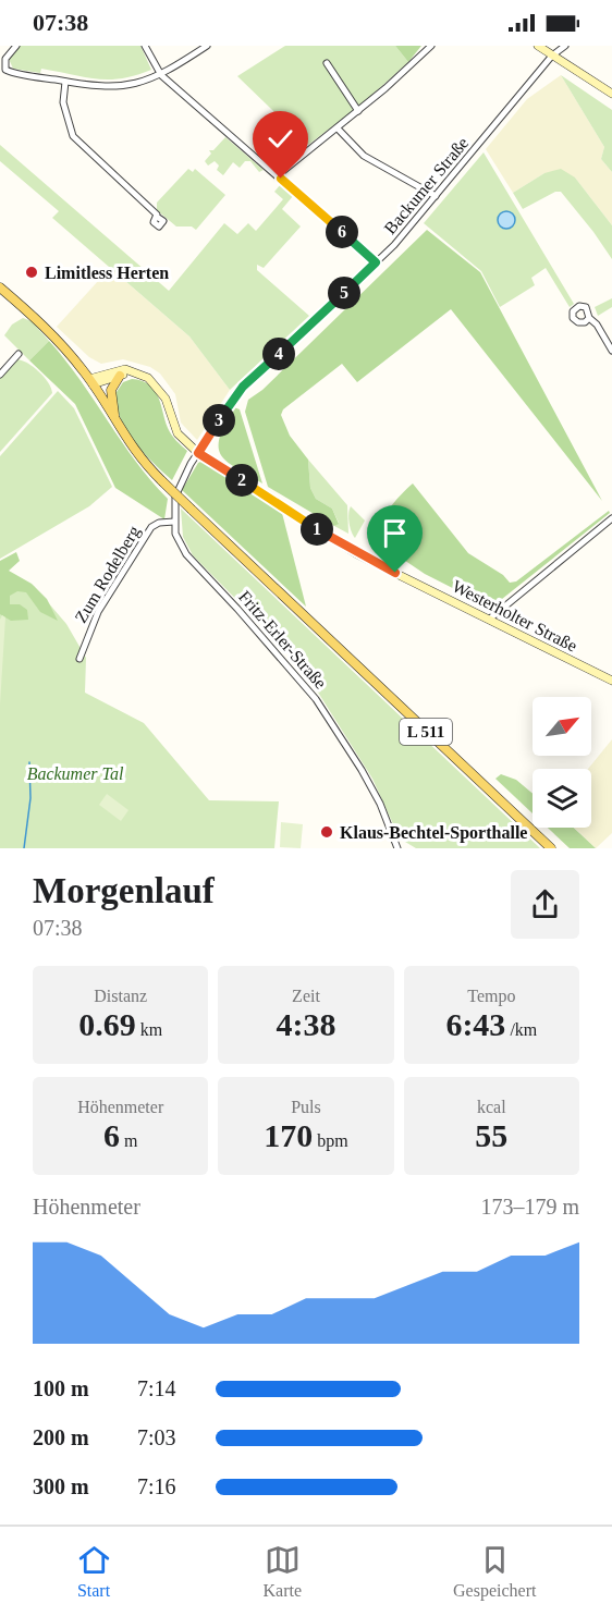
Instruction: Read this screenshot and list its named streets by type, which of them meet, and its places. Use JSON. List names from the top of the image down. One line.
{"streets":{"main road":["L 511"],"street":["Backumer Straße","Zum Rodelberg","Westerholter Straße","Fritz-Erler-Straße"]},"crossings":[["Backumer Straße","Westerholter Straße"],["Backumer Straße","Fritz-Erler-Straße"],["Zum Rodelberg","Fritz-Erler-Straße"],["Westerholter Straße","Fritz-Erler-Straße"]],"parks":["Backumer Tal"],"places":["Limitless Herten","Klaus-Bechtel-Sporthalle"],"north":"top right","page":{"status":"07:38","pins":["6","5","4","3","2","1"],"heading":["Morgenlauf","07:38"],"stats":[["Distanz","0.69 km"],["Zeit","4:38"],["Tempo","6:43 /km"],["Höhenmeter","6 m"],["Puls","170 bpm"],["kcal","55"]],"chart":["Höhenmeter","173–179 m"],"list":[{"name":"100 m","note":"7:14"},{"name":"200 m","note":"7:03"},{"name":"300 m","note":"7:16"}],"tabs":["Start","Karte","Gespeichert"]}}
